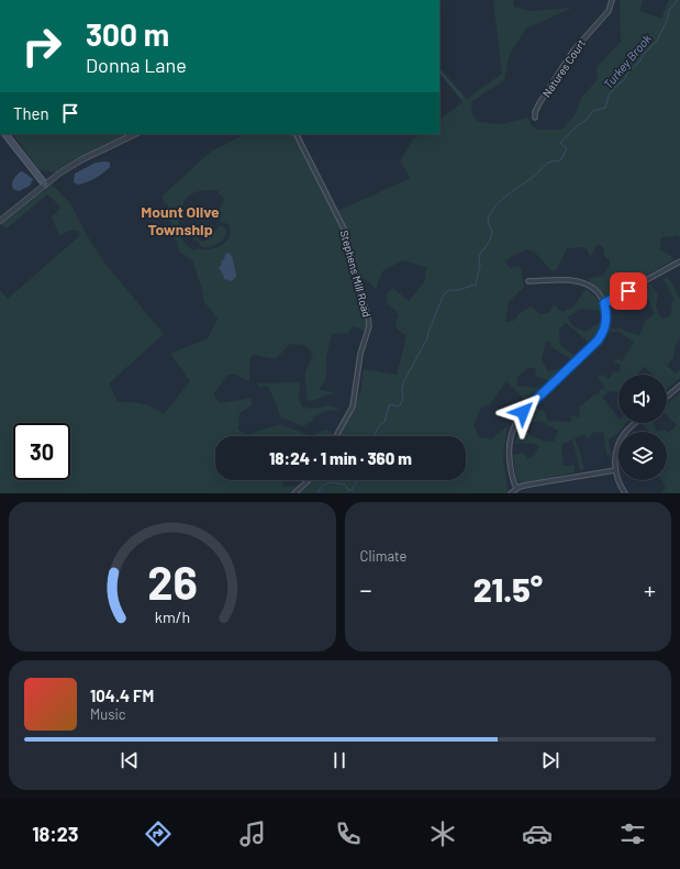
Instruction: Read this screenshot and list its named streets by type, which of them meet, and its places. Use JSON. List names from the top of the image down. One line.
{"streets":{"street":["Natures Court","Stephens Mill Road"]},"districts":["Mount Olive Township"],"water":["Turkey Brook"],"page":{"turn":["300 m","Donna Lane"],"then":"Then","limit":"30","trip":"18:24 · 1 min · 360 m","tile":"Climate","heat":["−","21.5°","+"],"song":["104.4 FM","Music"],"tabs":"18:23","gauge":["26","km/h"]}}
